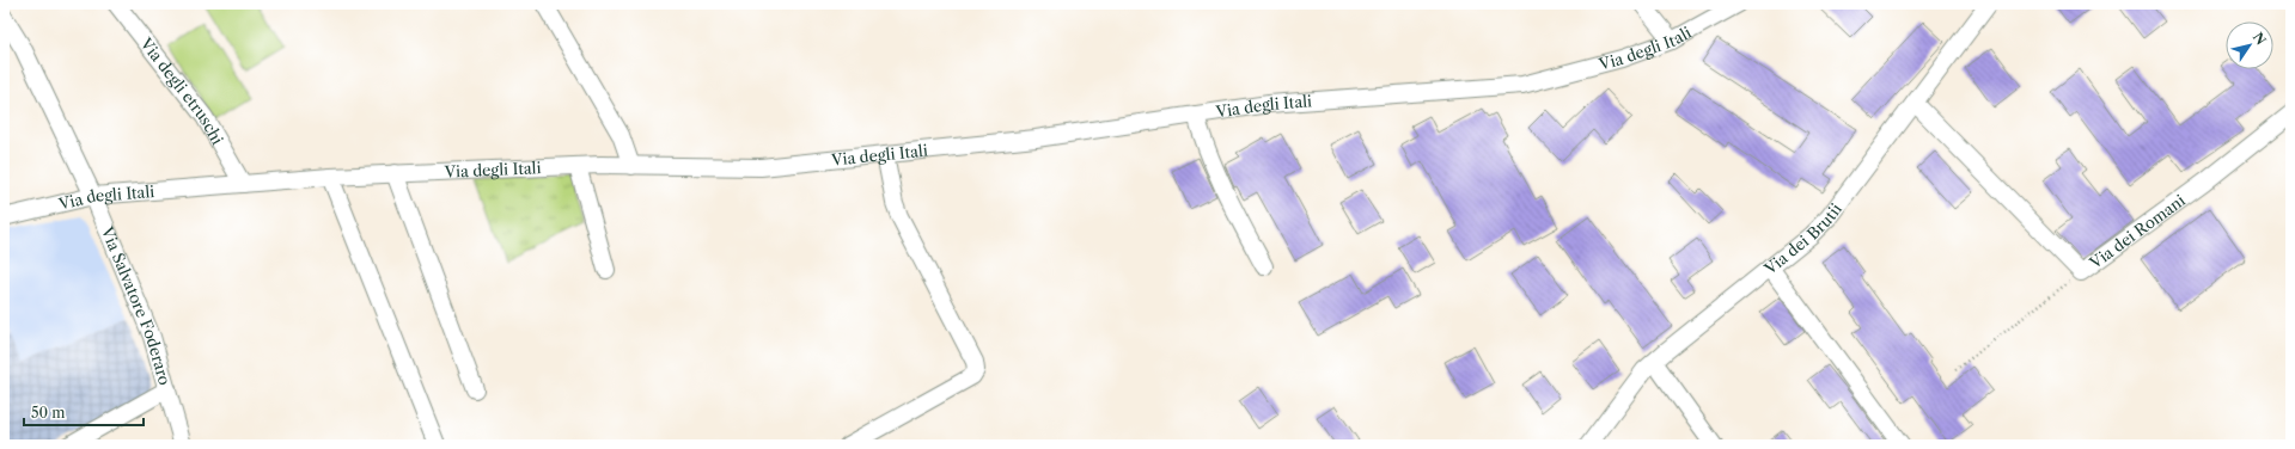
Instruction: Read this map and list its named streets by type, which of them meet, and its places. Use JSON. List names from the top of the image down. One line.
{"streets":{"street":["Via degli Itali","Via degli etruschi","Via dei Romani","Via dei Brutii","Via Salvatore Foderaro"]},"crossings":[["Via degli Itali","Via degli etruschi"],["Via degli Itali","Via Salvatore Foderaro"],["Via dei Romani","Via dei Brutii"]],"scale_bar":"50 m","north":"top right"}
